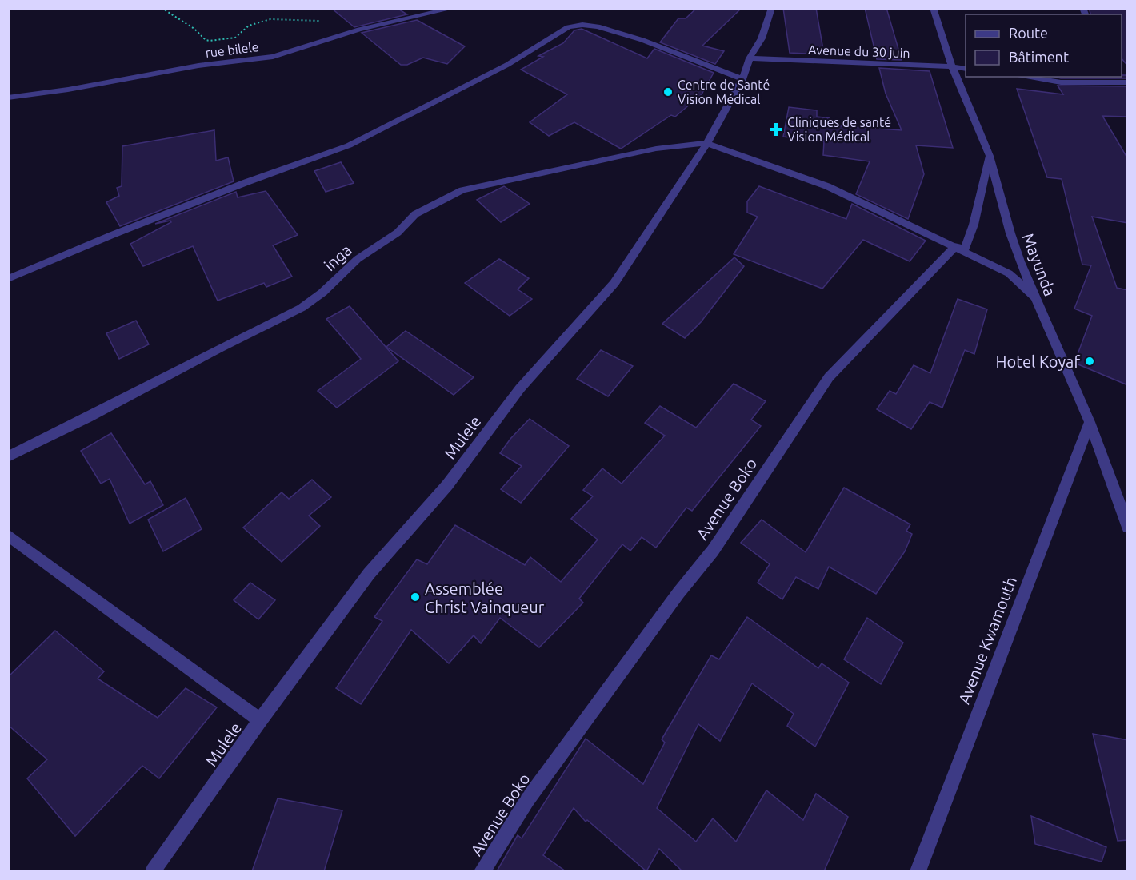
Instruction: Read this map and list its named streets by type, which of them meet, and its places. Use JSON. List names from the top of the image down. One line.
{"streets":{"street":["rue bilele","Avenue du 30 juin","inga","Mayunda","Mulele","Avenue Boko","Avenue Kwamouth"]},"crossings":[["Avenue du 30 juin","Mayunda"],["Avenue du 30 juin","Mulele"],["inga","Mulele"],["Mayunda","Avenue Boko"],["Mayunda","Avenue Kwamouth"]],"places":{"other":["Centre de Santé Vision Médical","Hotel Koyaf","Assemblée Christ Vainqueur"],"health":["Cliniques de santé Vision Médical"]},"legend":["Route","Bâtiment"]}
